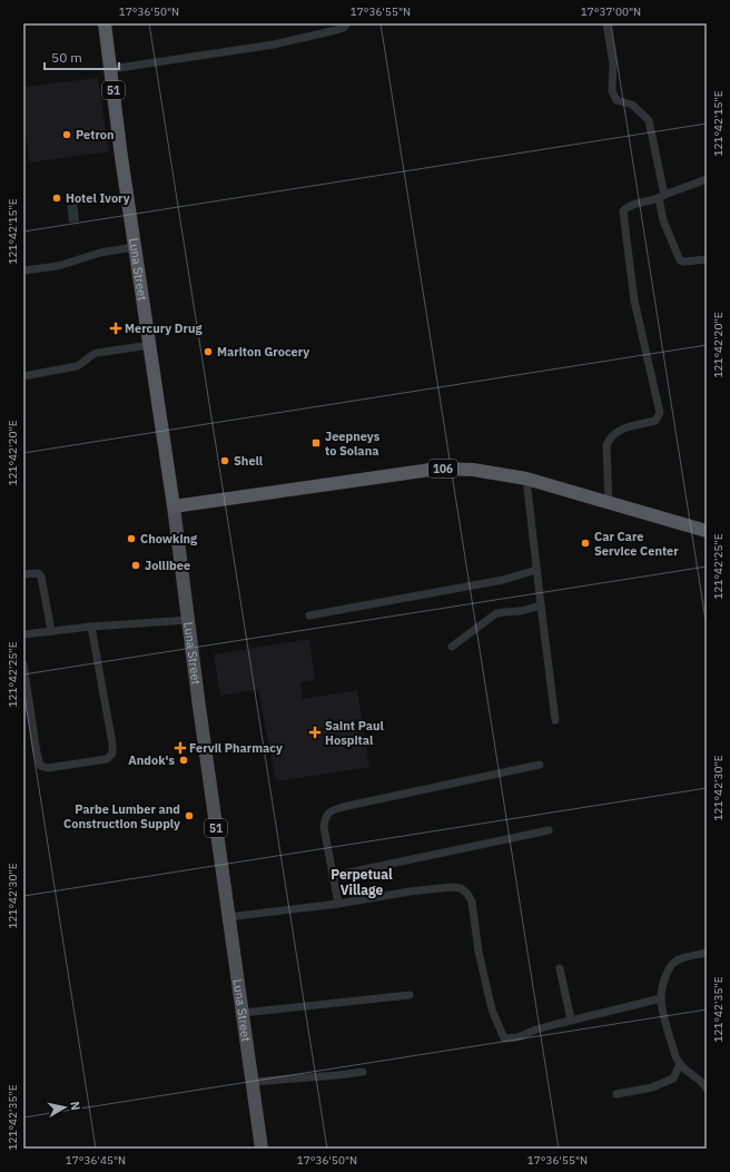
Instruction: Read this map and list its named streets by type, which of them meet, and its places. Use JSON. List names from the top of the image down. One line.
{"streets":{"highway":["51","Luna Street","106"]},"crossings":[["51","Luna Street"],["Luna Street","106"]],"districts":["Perpetual Village"],"places":{"other":["Petron","Hotel Ivory","Mariton Grocery","Shell","Chowking","Car Care Service Center","Jollibee","Andok's","Parbe Lumber and Construction Supply"],"health":["Mercury Drug","Saint Paul Hospital","Fervil Pharmacy"],"transit":["Jeepneys to Solana"]},"scale_bar":"50 m","north":"right","coordinates":["17°36'50\"N","17°36'55\"N","17°37'00\"N","121°42'15\"E","121°42'20\"E","121°42'25\"E","121°42'30\"E","121°42'35\"E","17°36'45\"N"]}
